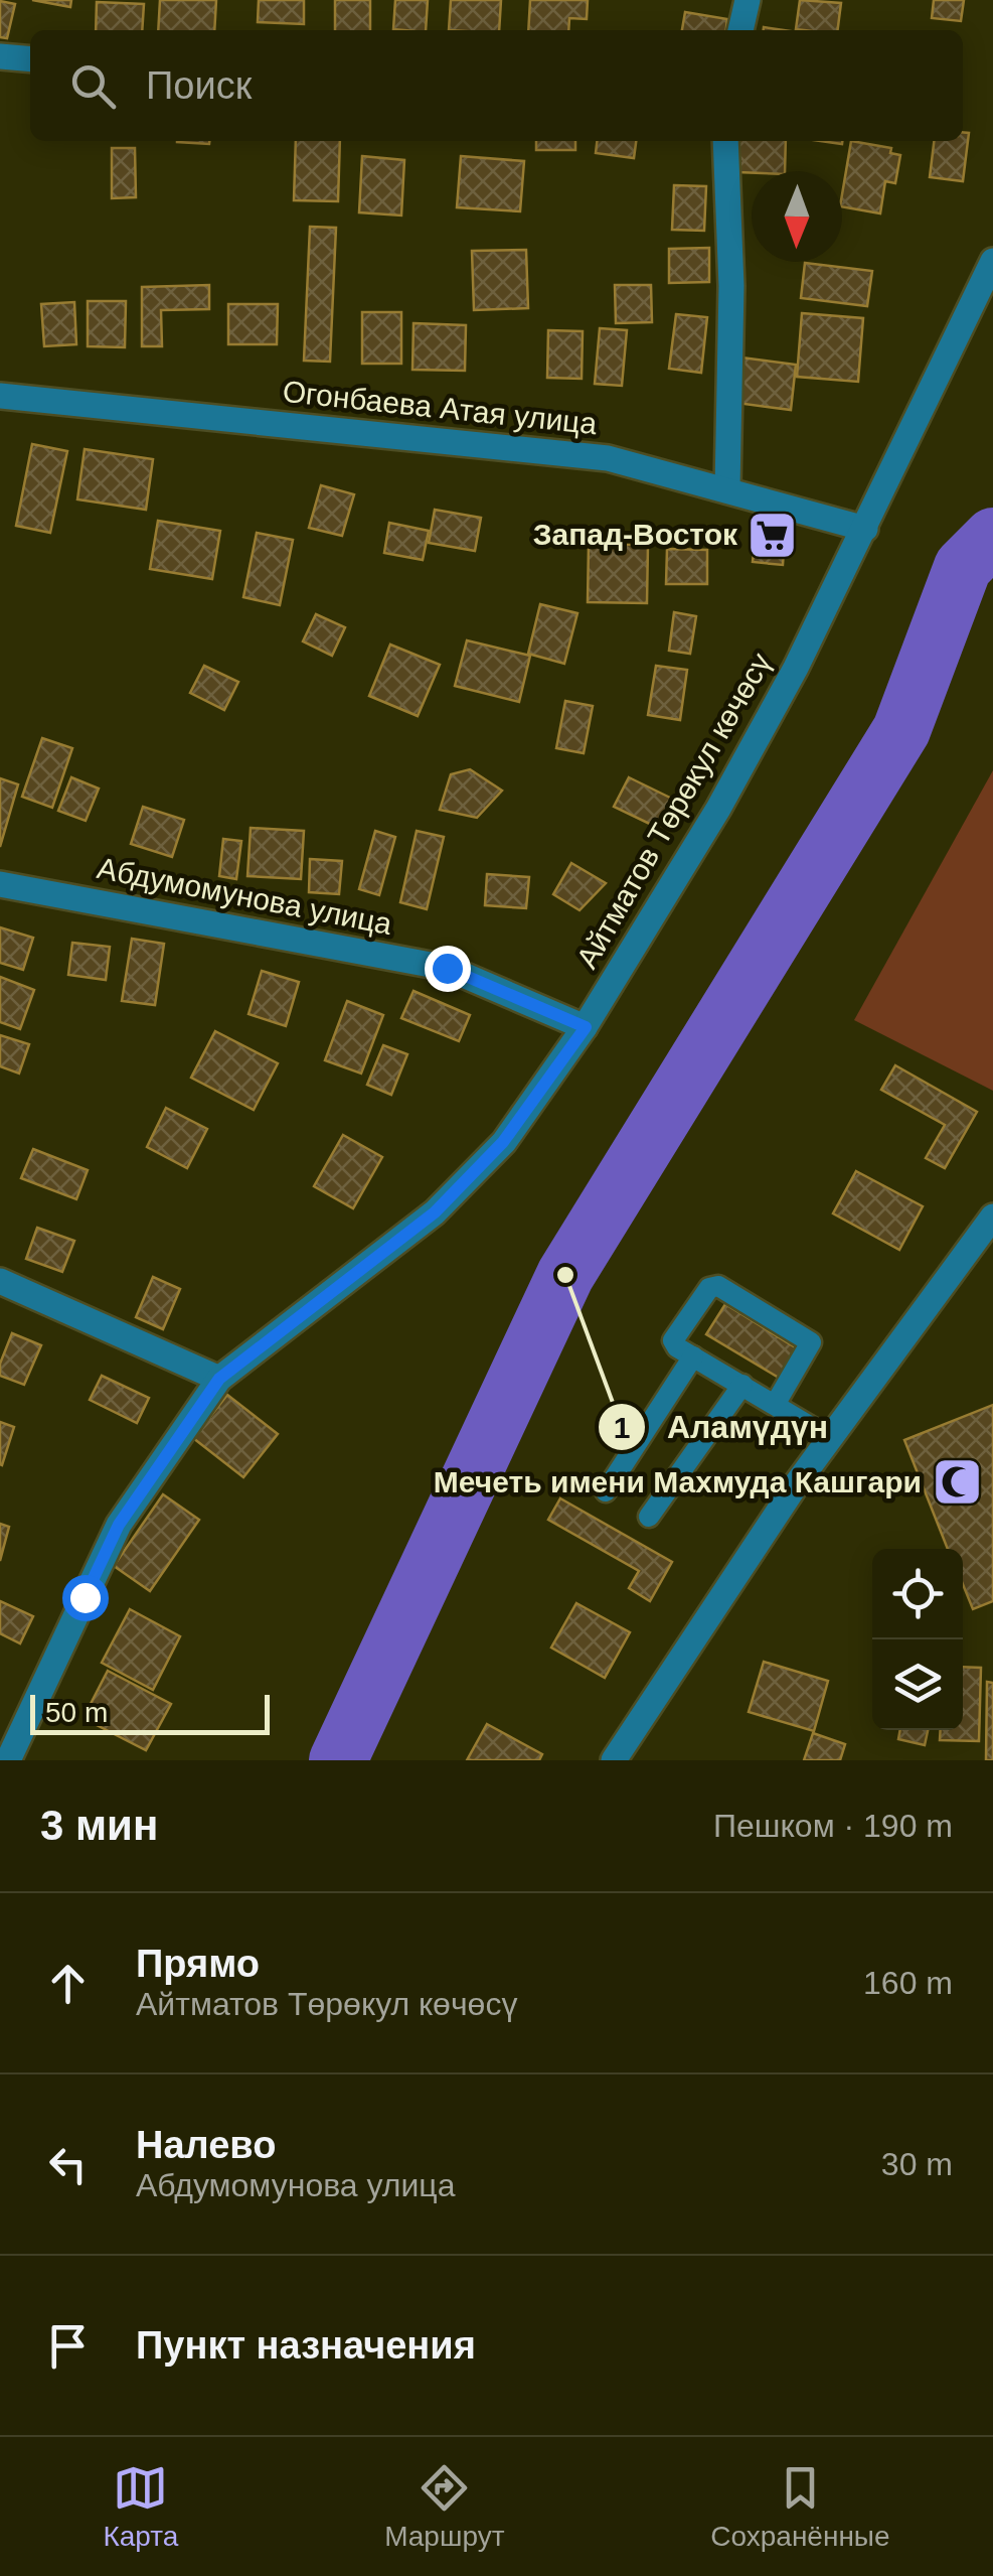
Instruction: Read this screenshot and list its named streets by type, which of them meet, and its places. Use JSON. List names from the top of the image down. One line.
{"streets":{"street":["Огонбаева Атая улица","Айтматов Төрөкул көчөсү","Абдумомунова улица"]},"crossings":[["Огонбаева Атая улица","Айтматов Төрөкул көчөсү"],["Айтматов Төрөкул көчөсү","Абдумомунова улица"]],"places":{"supermarket":["Запад-Восток"],"other":["Аламүдүн"],"mosque":["Мечеть имени Махмуда Кашгари"]},"scale_bar":"50 m","north":"bottom","page":{"search":"Поиск","scale":"50 m","heading":["3 мин","Пешком · 190 m"],"list":[["Прямо","Айтматов Төрөкул көчөсү","160 m"],["Налево","Абдумомунова улица","30 m"],"Пункт назначения"],"nav":["Карта","Маршрут","Сохранённые"]}}
